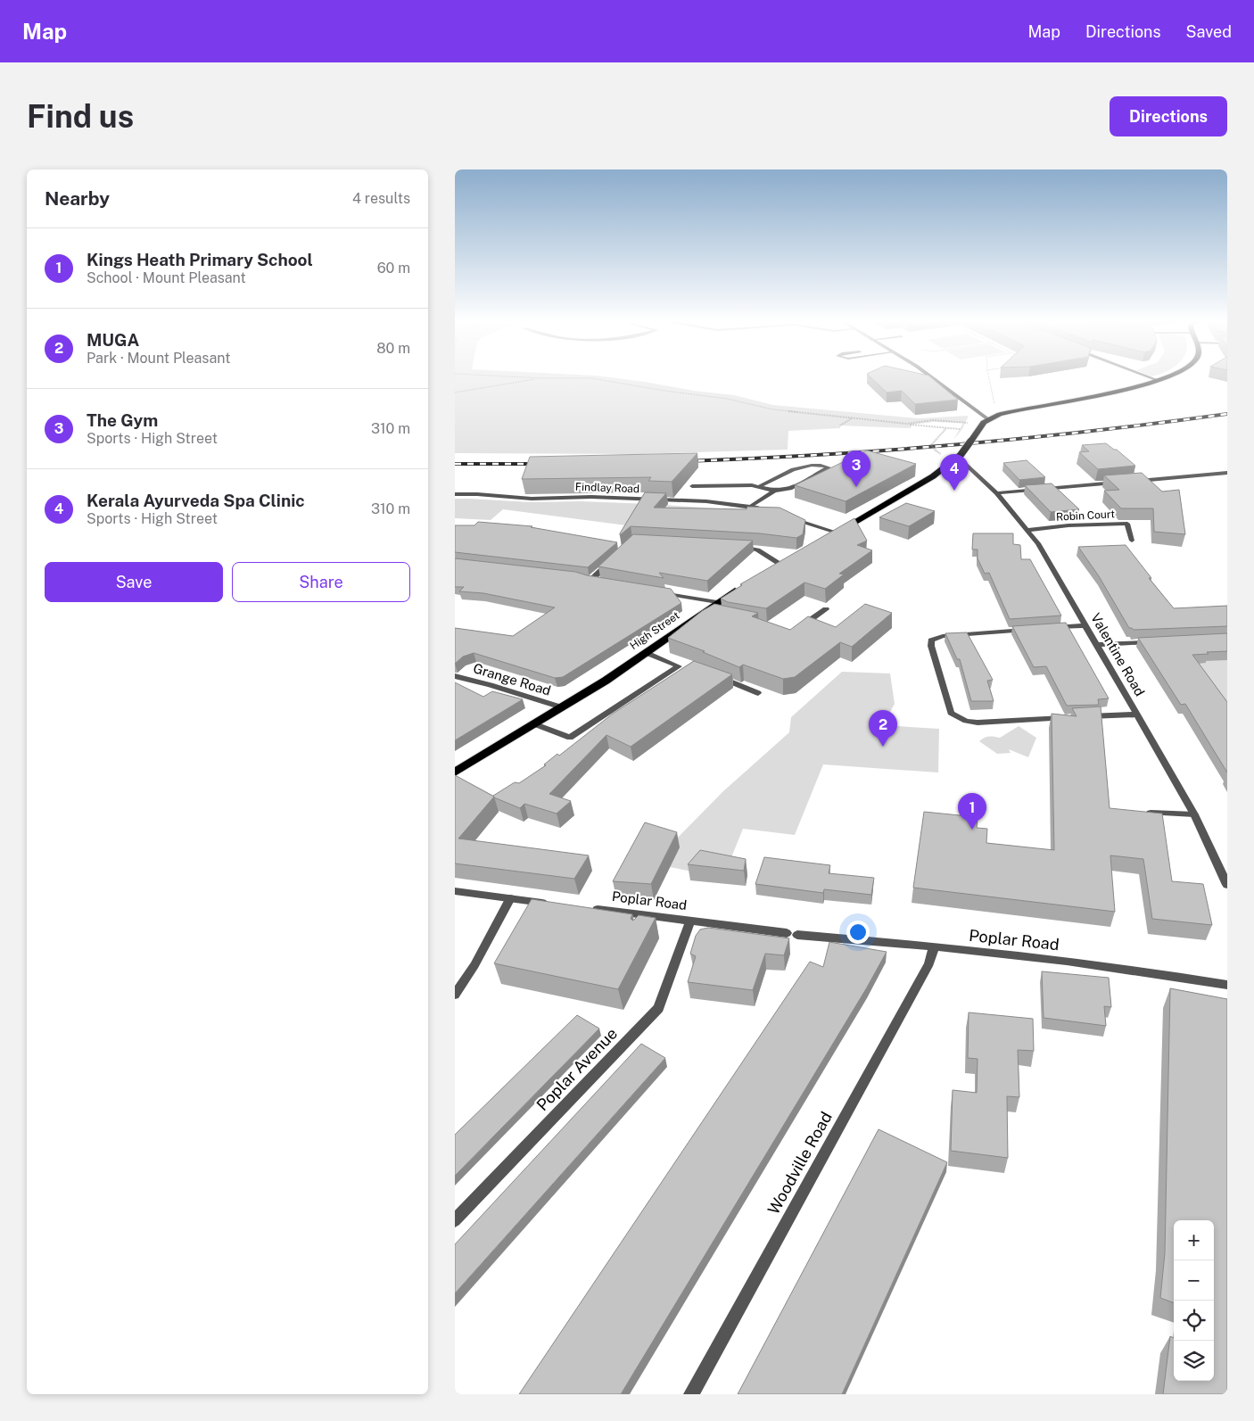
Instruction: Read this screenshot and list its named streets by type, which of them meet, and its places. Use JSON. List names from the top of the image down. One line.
{"streets":{"highway":["High Street"],"street":["Findlay Road","Robin Court","Valentine Road","Grange Road","Poplar Road","Poplar Avenue","Woodville Road"]},"crossings":[["Robin Court","Valentine Road"],["High Street","Grange Road"],["Poplar Road","Poplar Avenue"],["Poplar Road","Woodville Road"]],"page":{"header":"Map","nav":["Map","Directions","Saved"],"buttons":["Directions",["Save","Share"]],"title":"Find us","heading":["Nearby","4 results"],"list":[{"mark":"1","name":"Kings Heath Primary School","note":"School · Mount Pleasant","value":"60 m"},{"mark":"2","name":"MUGA","note":"Park · Mount Pleasant","value":"80 m"},{"mark":"3","name":"The Gym","note":"Sports · High Street","value":"310 m"},{"mark":"4","name":"Kerala Ayurveda Spa Clinic","note":"Sports · High Street","value":"310 m"}],"pins":["3","4","2","1"],"map_buttons":["+","−"]}}
